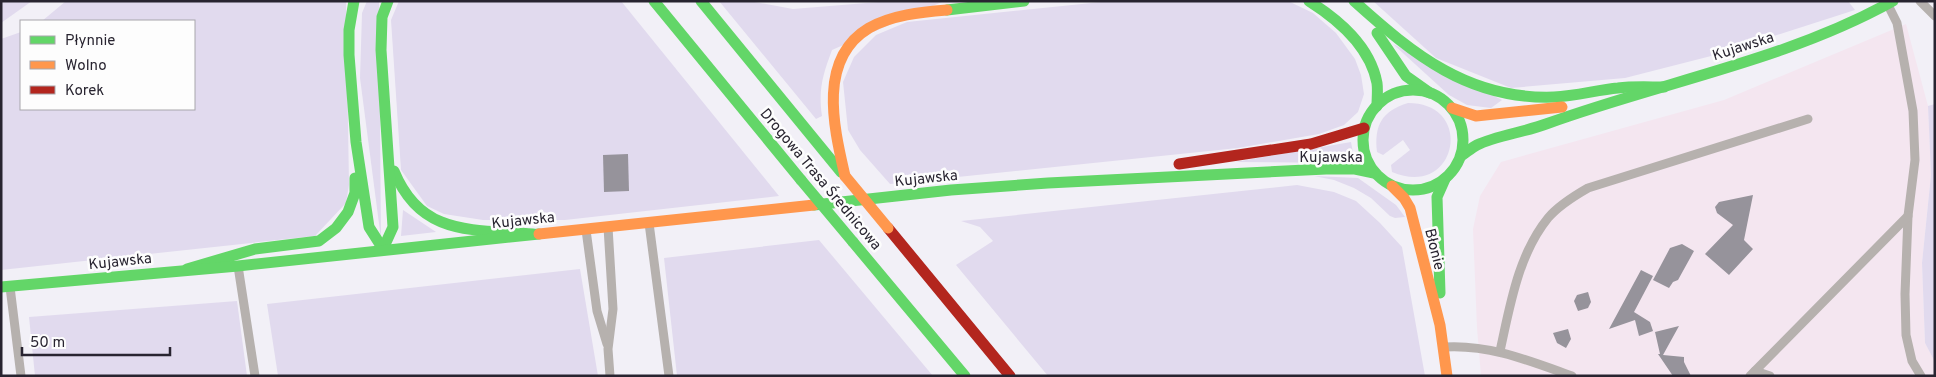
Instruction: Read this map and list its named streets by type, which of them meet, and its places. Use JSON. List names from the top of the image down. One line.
{"streets":{"street":["Kujawska","Drogowa Trasa Średnicowa","Błonie"]},"crossings":[["Kujawska","Błonie"]],"legend":["Płynnie","Wolno","Korek"],"scale_bar":"50 m"}
